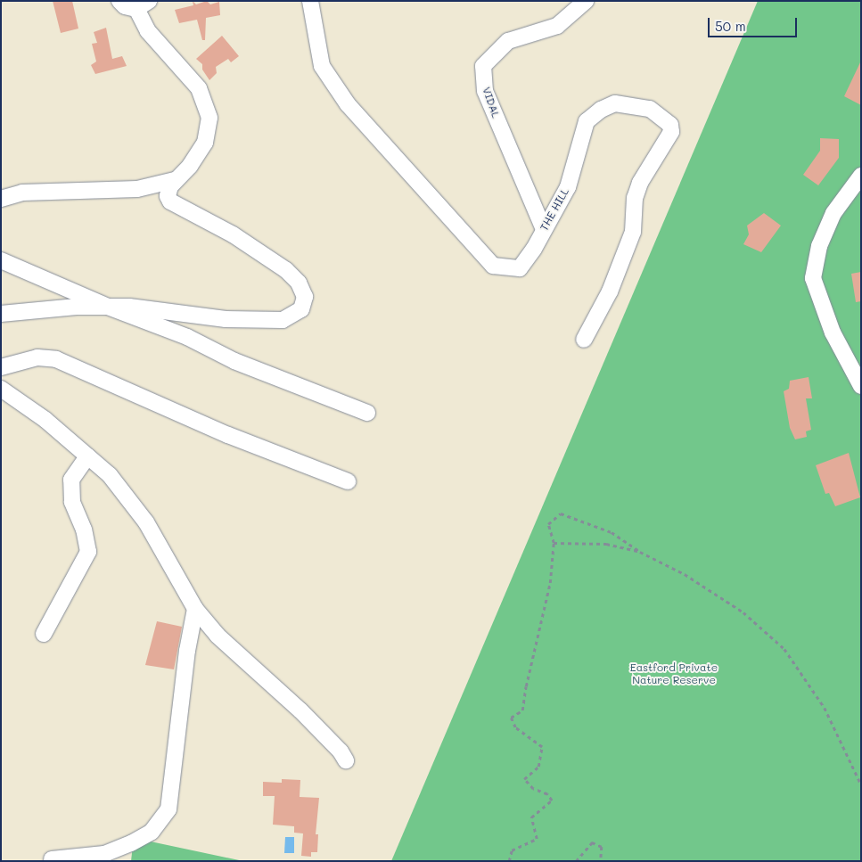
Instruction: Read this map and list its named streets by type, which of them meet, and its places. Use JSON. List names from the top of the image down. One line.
{"streets":{"street":["VIDAL","THE HILL"]},"crossings":[["VIDAL","THE HILL"]],"parks":["Eastford Private Nature Reserve"],"scale_bar":"50 m"}
